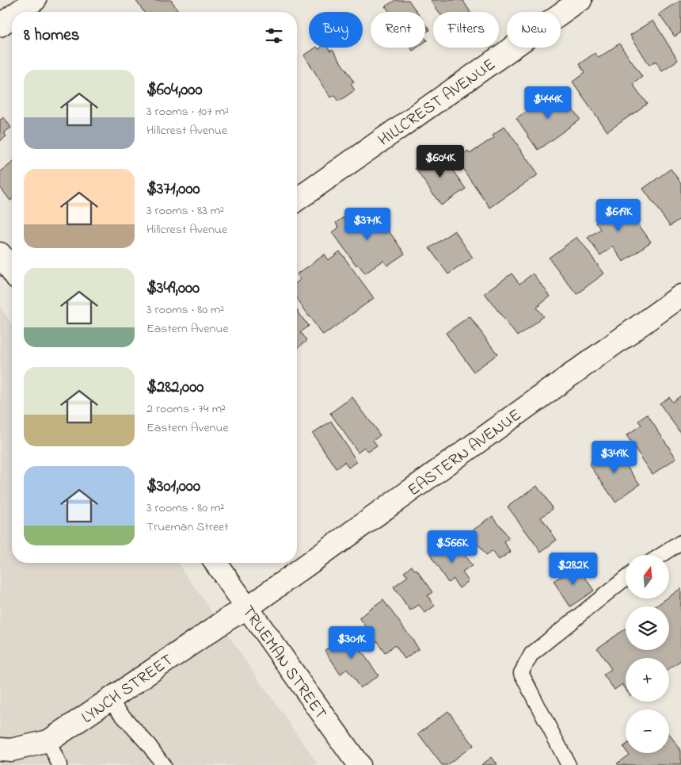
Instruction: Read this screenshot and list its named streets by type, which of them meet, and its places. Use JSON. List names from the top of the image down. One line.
{"streets":{"street":["HILLCREST AVENUE","EASTERN AVENUE","TRUEMAN STREET","LYNCH STREET"]},"crossings":[["EASTERN AVENUE","TRUEMAN STREET"],["EASTERN AVENUE","LYNCH STREET"],["TRUEMAN STREET","LYNCH STREET"]],"north":"top","page":{"chip":["Buy","Rent","Filters","New"],"heading":"8 homes","list":[{"name":"$604,000","note":"3 rooms · 107 m² · Hillcrest Avenue"},{"name":"$371,000","note":"3 rooms · 83 m² · Hillcrest Avenue"},{"name":"$349,000","note":"3 rooms · 80 m² · Eastern Avenue"},{"name":"$282,000","note":"2 rooms · 74 m² · Eastern Avenue"},{"name":"$301,000","note":"3 rooms · 80 m² · Trueman Street"}],"price":["$444K","$604K","$619K","$371K","$349K","$566K","$282K","$301K"],"map_buttons":["+","−"]}}
